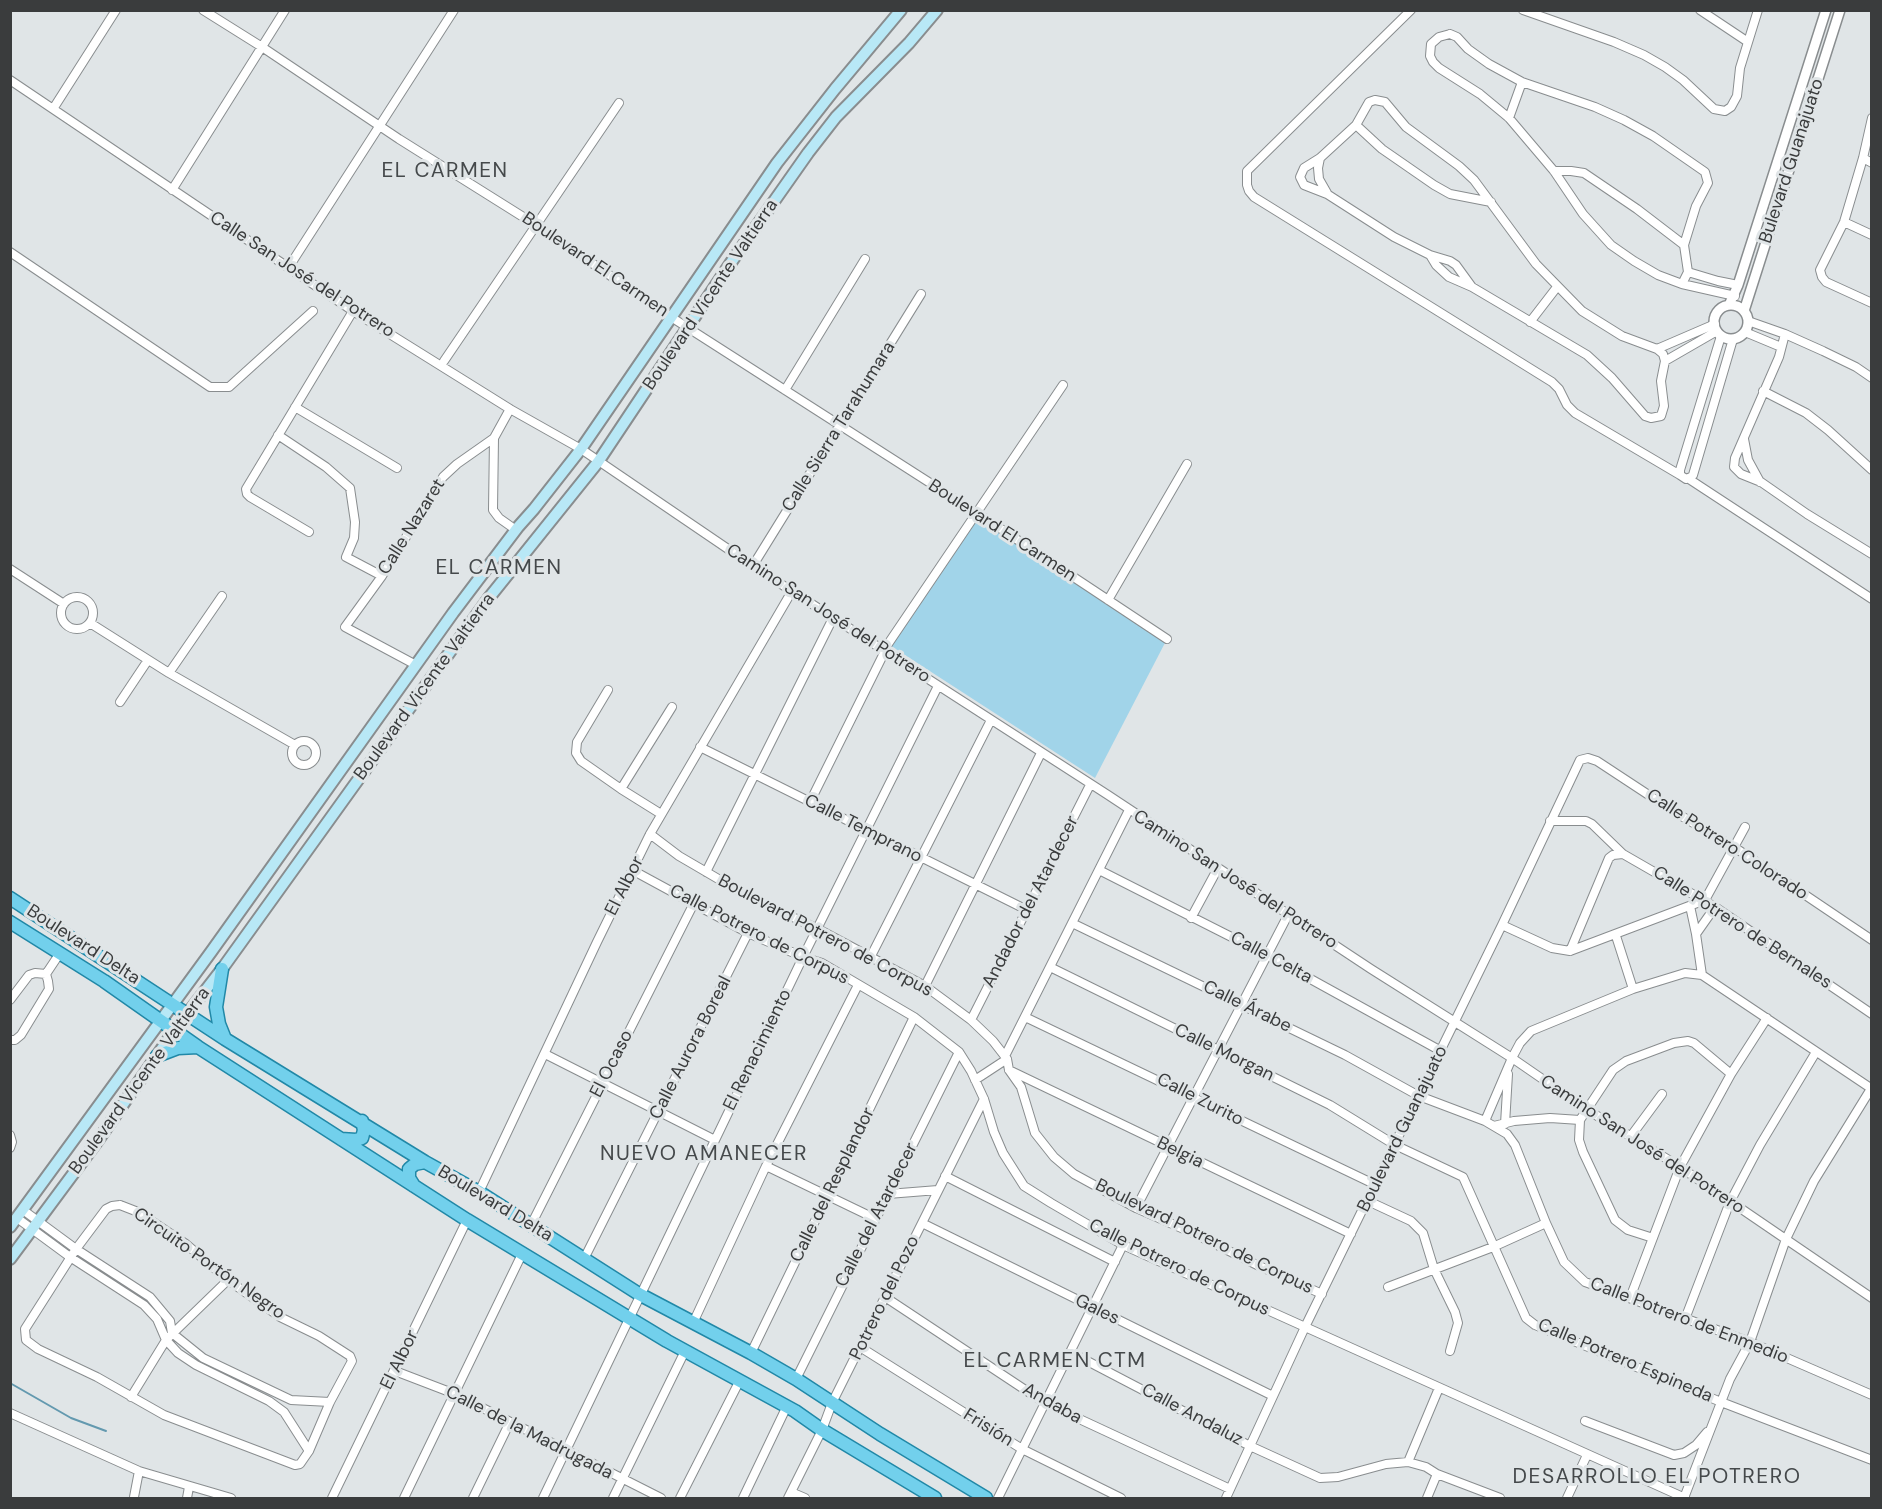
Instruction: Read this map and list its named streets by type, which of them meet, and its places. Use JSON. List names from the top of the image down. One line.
{"streets":{"main road":["Boulevard Vicente Valtierra","Boulevard Delta"],"street":["Bulevard Guanajuato","Boulevard El Carmen","Calle San José del Potrero","Calle Sierra Tarahumara","Calle Nazaret","Camino San José del Potrero","Calle Temprano","Calle Potrero Colorado","El Albor","Andador del Atardecer","Calle Potrero de Bernales","Calle Potrero de Corpus","Boulevard Potrero de Corpus","Calle Celta","Calle Árabe","Calle Aurora Boreal","El Renacimiento","Calle Morgan","El Ocaso","Calle Zurito","Boulevard Guanajuato","Belgia","Calle del Resplandor","Calle del Atardecer","Circuito Portón Negro","Potrero del Pozo","Gales","Calle Potrero de Enmedio","Calle Potrero Espineda","Andaba","Calle Andaluz","Frisión","Calle de la Madrugada"]},"crossings":[["Boulevard El Carmen","Boulevard Vicente Valtierra"],["Boulevard El Carmen","Calle Sierra Tarahumara"],["Calle San José del Potrero","Boulevard Vicente Valtierra"],["Calle San José del Potrero","Calle Nazaret"],["Calle San José del Potrero","Camino San José del Potrero"],["Boulevard Vicente Valtierra","Calle Nazaret"],["Boulevard Vicente Valtierra","Camino San José del Potrero"],["Boulevard Vicente Valtierra","Boulevard Delta"],["Camino San José del Potrero","El Albor"],["Camino San José del Potrero","Andador del Atardecer"],["Camino San José del Potrero","El Renacimiento"],["Camino San José del Potrero","Boulevard Guanajuato"],["Calle Temprano","El Albor"],["Calle Temprano","Andador del Atardecer"],["Calle Temprano","El Renacimiento"],["Calle Potrero Colorado","Boulevard Guanajuato"],["El Albor","Calle Potrero de Corpus"],["El Albor","Boulevard Potrero de Corpus"],["El Albor","Boulevard Delta"],["El Albor","Calle de la Madrugada"],["Andador del Atardecer","Boulevard Potrero de Corpus"],["Calle Potrero de Bernales","Boulevard Guanajuato"],["Calle Potrero de Corpus","Calle Aurora Boreal"],["Calle Potrero de Corpus","El Renacimiento"],["Calle Potrero de Corpus","El Ocaso"],["Calle Potrero de Corpus","Boulevard Guanajuato"],["Calle Potrero de Corpus","Calle del Resplandor"],["Calle Potrero de Corpus","Calle del Atardecer"],["Calle Potrero de Corpus","Potrero del Pozo"],["Boulevard Potrero de Corpus","El Renacimiento"],["Boulevard Potrero de Corpus","Boulevard Guanajuato"],["Boulevard Potrero de Corpus","Belgia"],["Boulevard Delta","Calle Aurora Boreal"],["Boulevard Delta","El Renacimiento"],["Boulevard Delta","El Ocaso"],["Boulevard Delta","Calle del Resplandor"],["Boulevard Delta","Calle del Atardecer"],["Boulevard Delta","Potrero del Pozo"],["Calle Celta","Boulevard Guanajuato"],["Calle Árabe","Boulevard Guanajuato"],["Calle Árabe","Calle Potrero de Enmedio"],["El Renacimiento","Calle de la Madrugada"],["Calle Morgan","Boulevard Guanajuato"],["Calle Morgan","Calle Potrero Espineda"],["Calle Zurito","Boulevard Guanajuato"],["Boulevard Guanajuato","Belgia"],["Boulevard Guanajuato","Gales"],["Boulevard Guanajuato","Calle Potrero de Enmedio"],["Boulevard Guanajuato","Calle Potrero Espineda"],["Boulevard Guanajuato","Andaba"],["Boulevard Guanajuato","Calle Andaluz"],["Potrero del Pozo","Gales"],["Potrero del Pozo","Andaba"],["Potrero del Pozo","Frisión"]],"districts":["EL CARMEN","EL CARMEN","NUEVO AMANECER","EL CARMEN CTM","DESARROLLO EL POTRERO"]}
